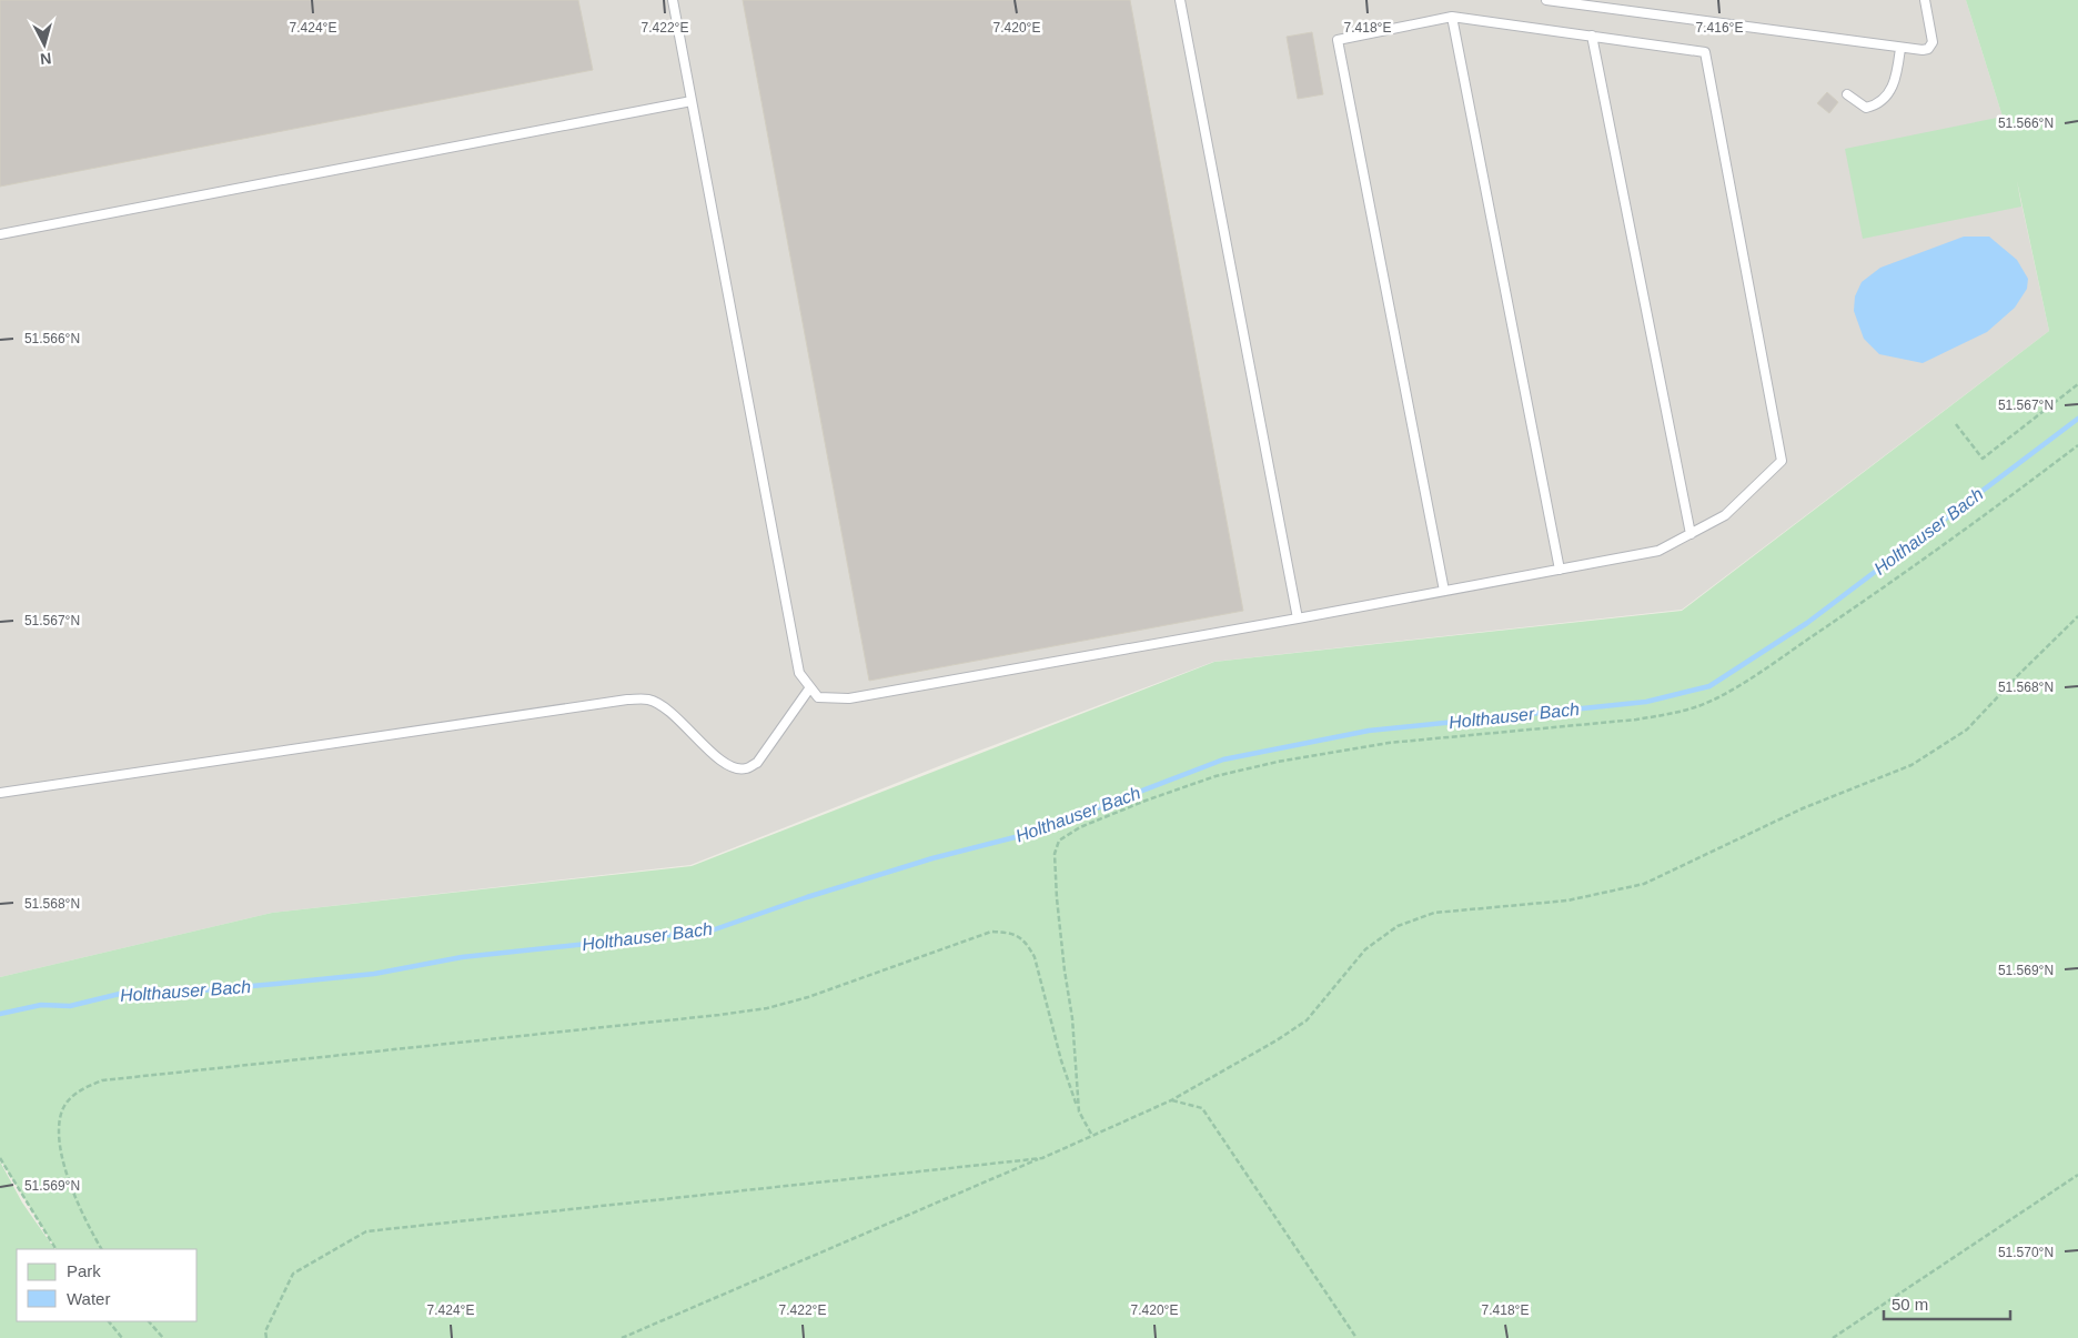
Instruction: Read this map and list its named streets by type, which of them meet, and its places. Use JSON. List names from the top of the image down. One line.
{"water":["Holthauser Bach"],"legend":["Park","Water"],"scale_bar":"50 m","north":"bottom","coordinates":["7.424°E","7.422°E","7.420°E","7.418°E","7.416°E","51.566°N","51.567°N","51.568°N","51.569°N","51.570°N"]}
